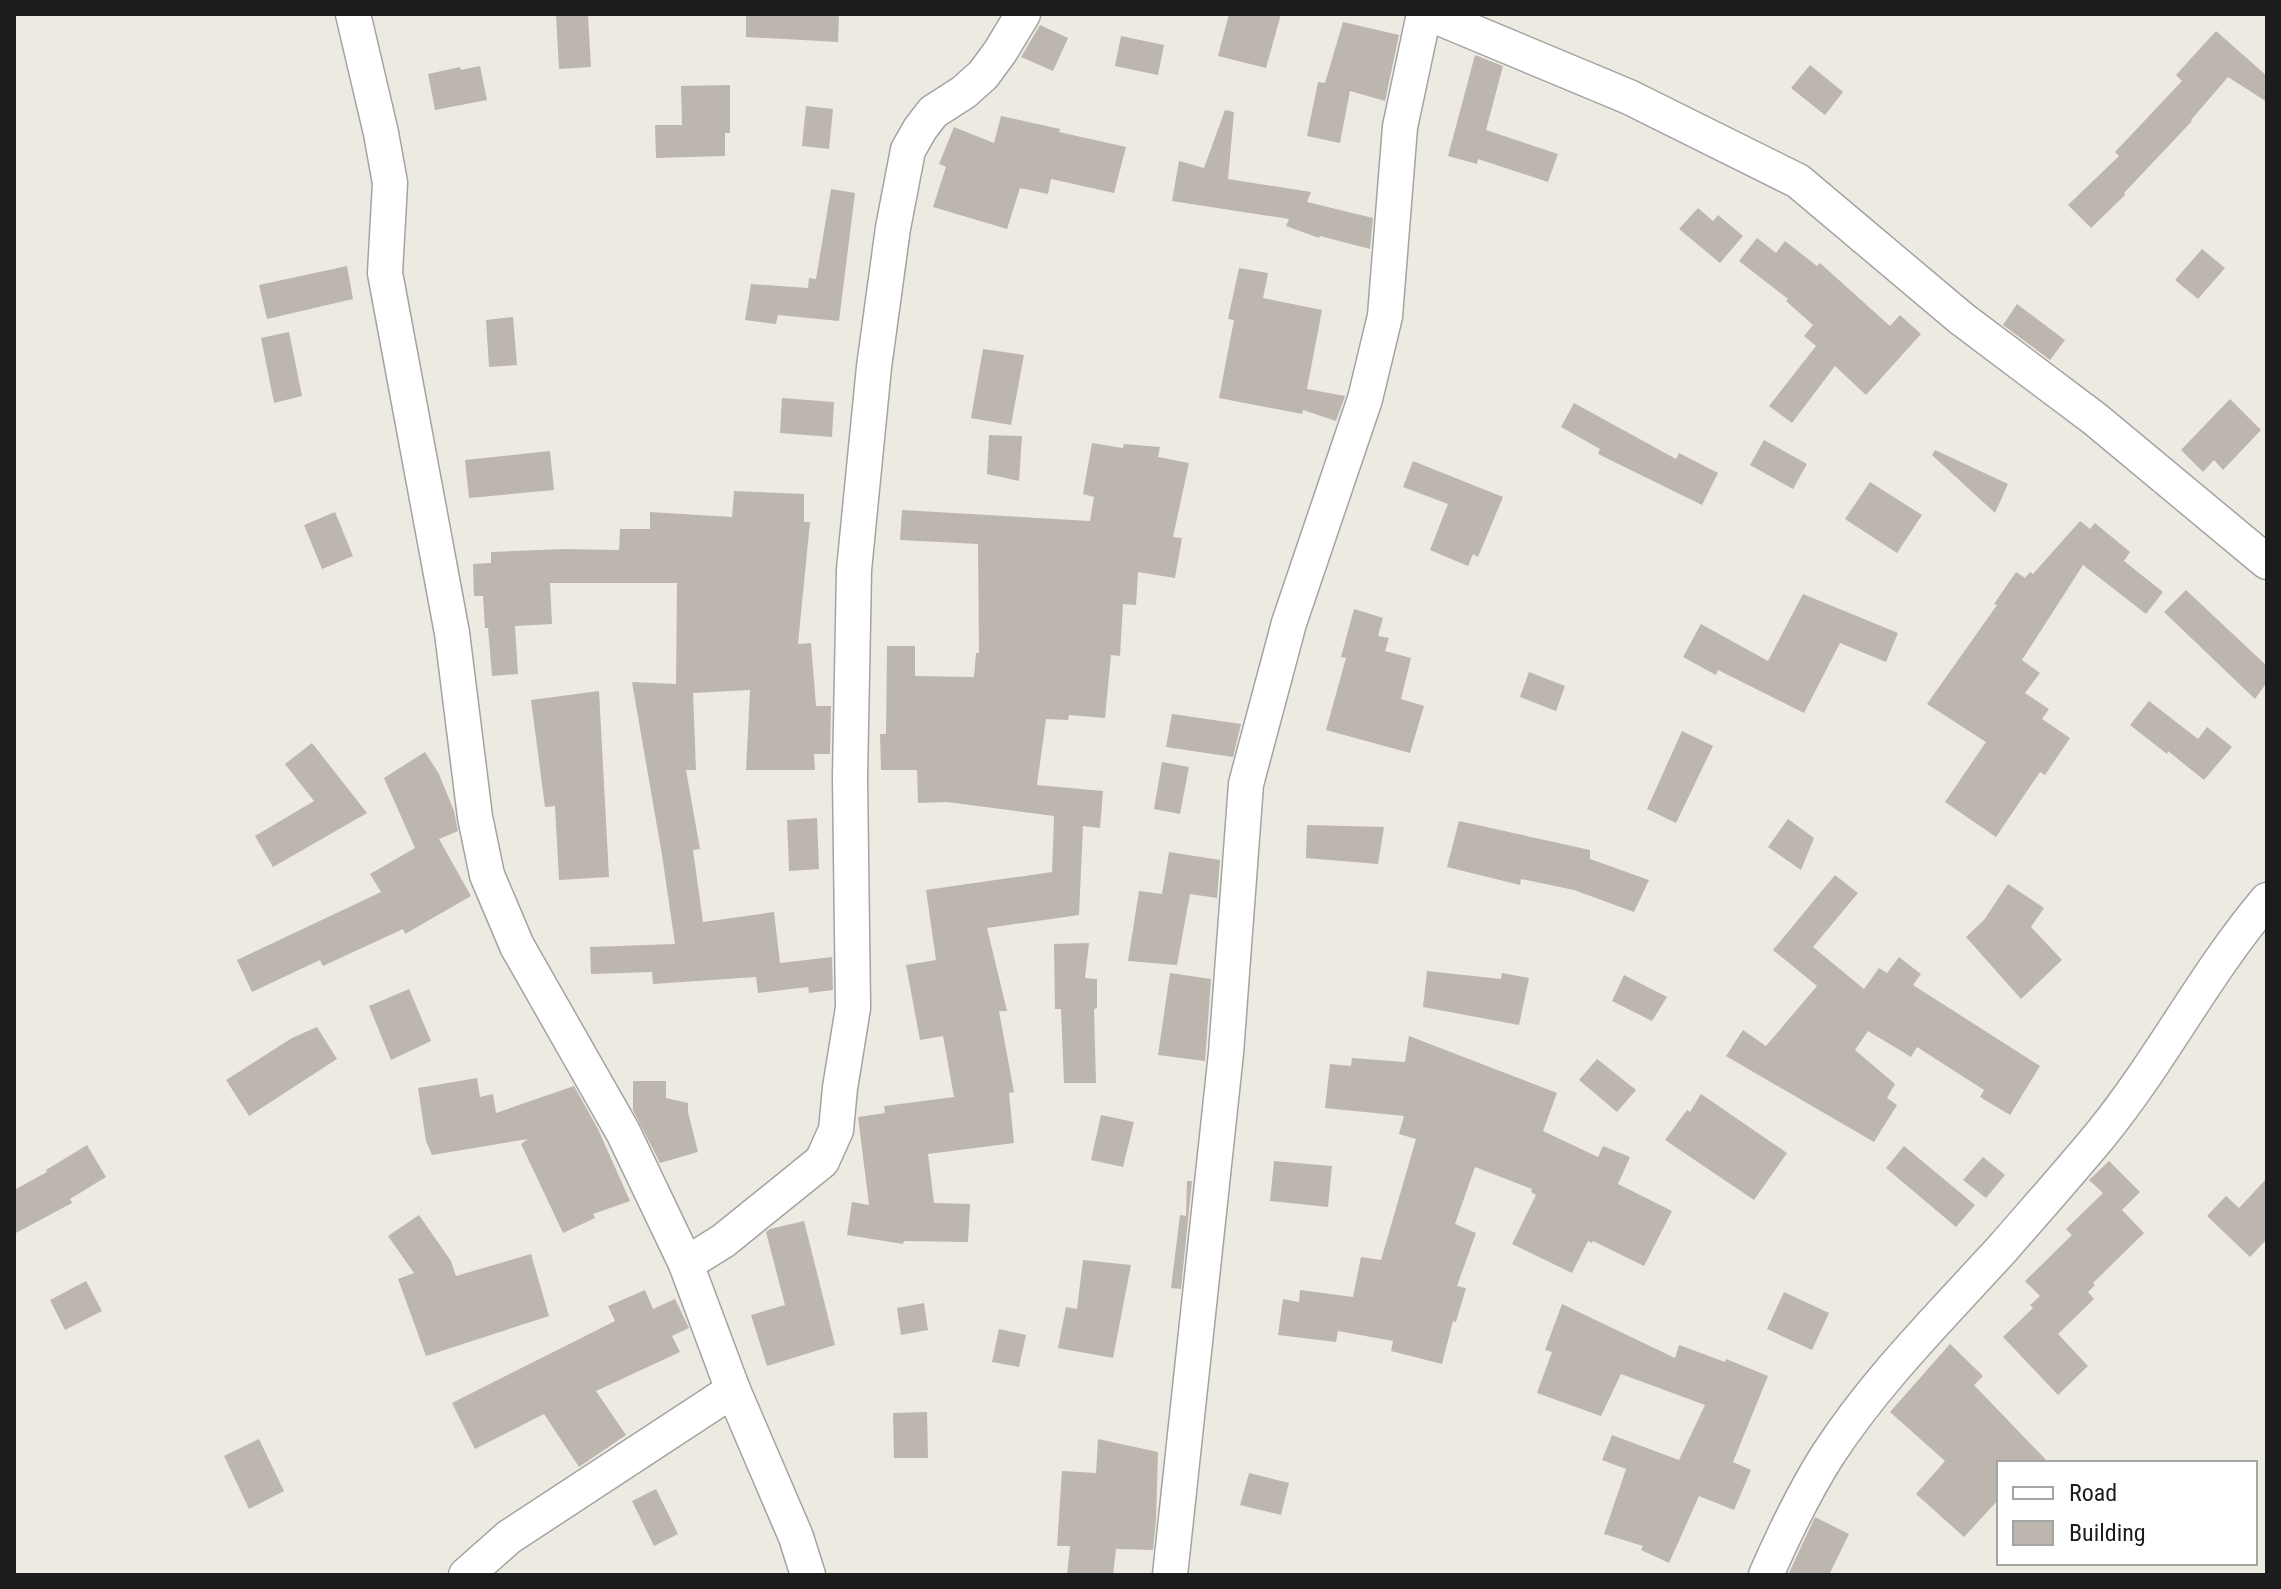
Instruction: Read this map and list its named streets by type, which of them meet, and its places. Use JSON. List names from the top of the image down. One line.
{"legend":["Road","Building"]}
